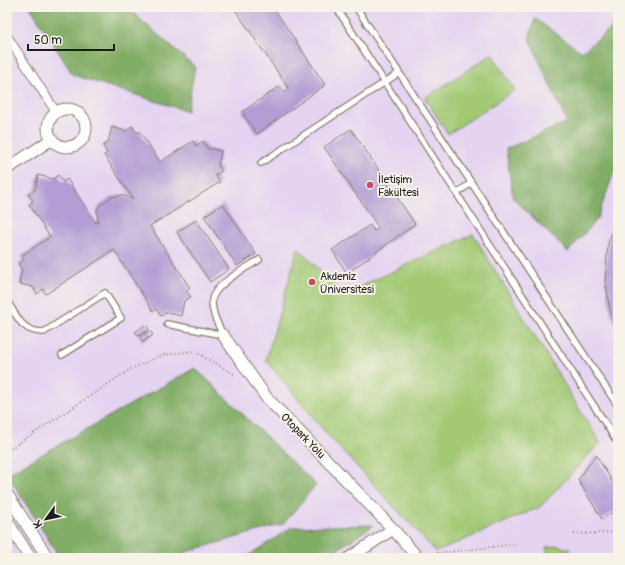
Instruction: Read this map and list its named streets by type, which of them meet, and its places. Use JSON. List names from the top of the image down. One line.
{"streets":{"street":["Otopark Yolu"]},"places":["İletişim Fakültesi","Akdeniz Üniversitesi"],"scale_bar":"50 m","north":"bottom left"}
